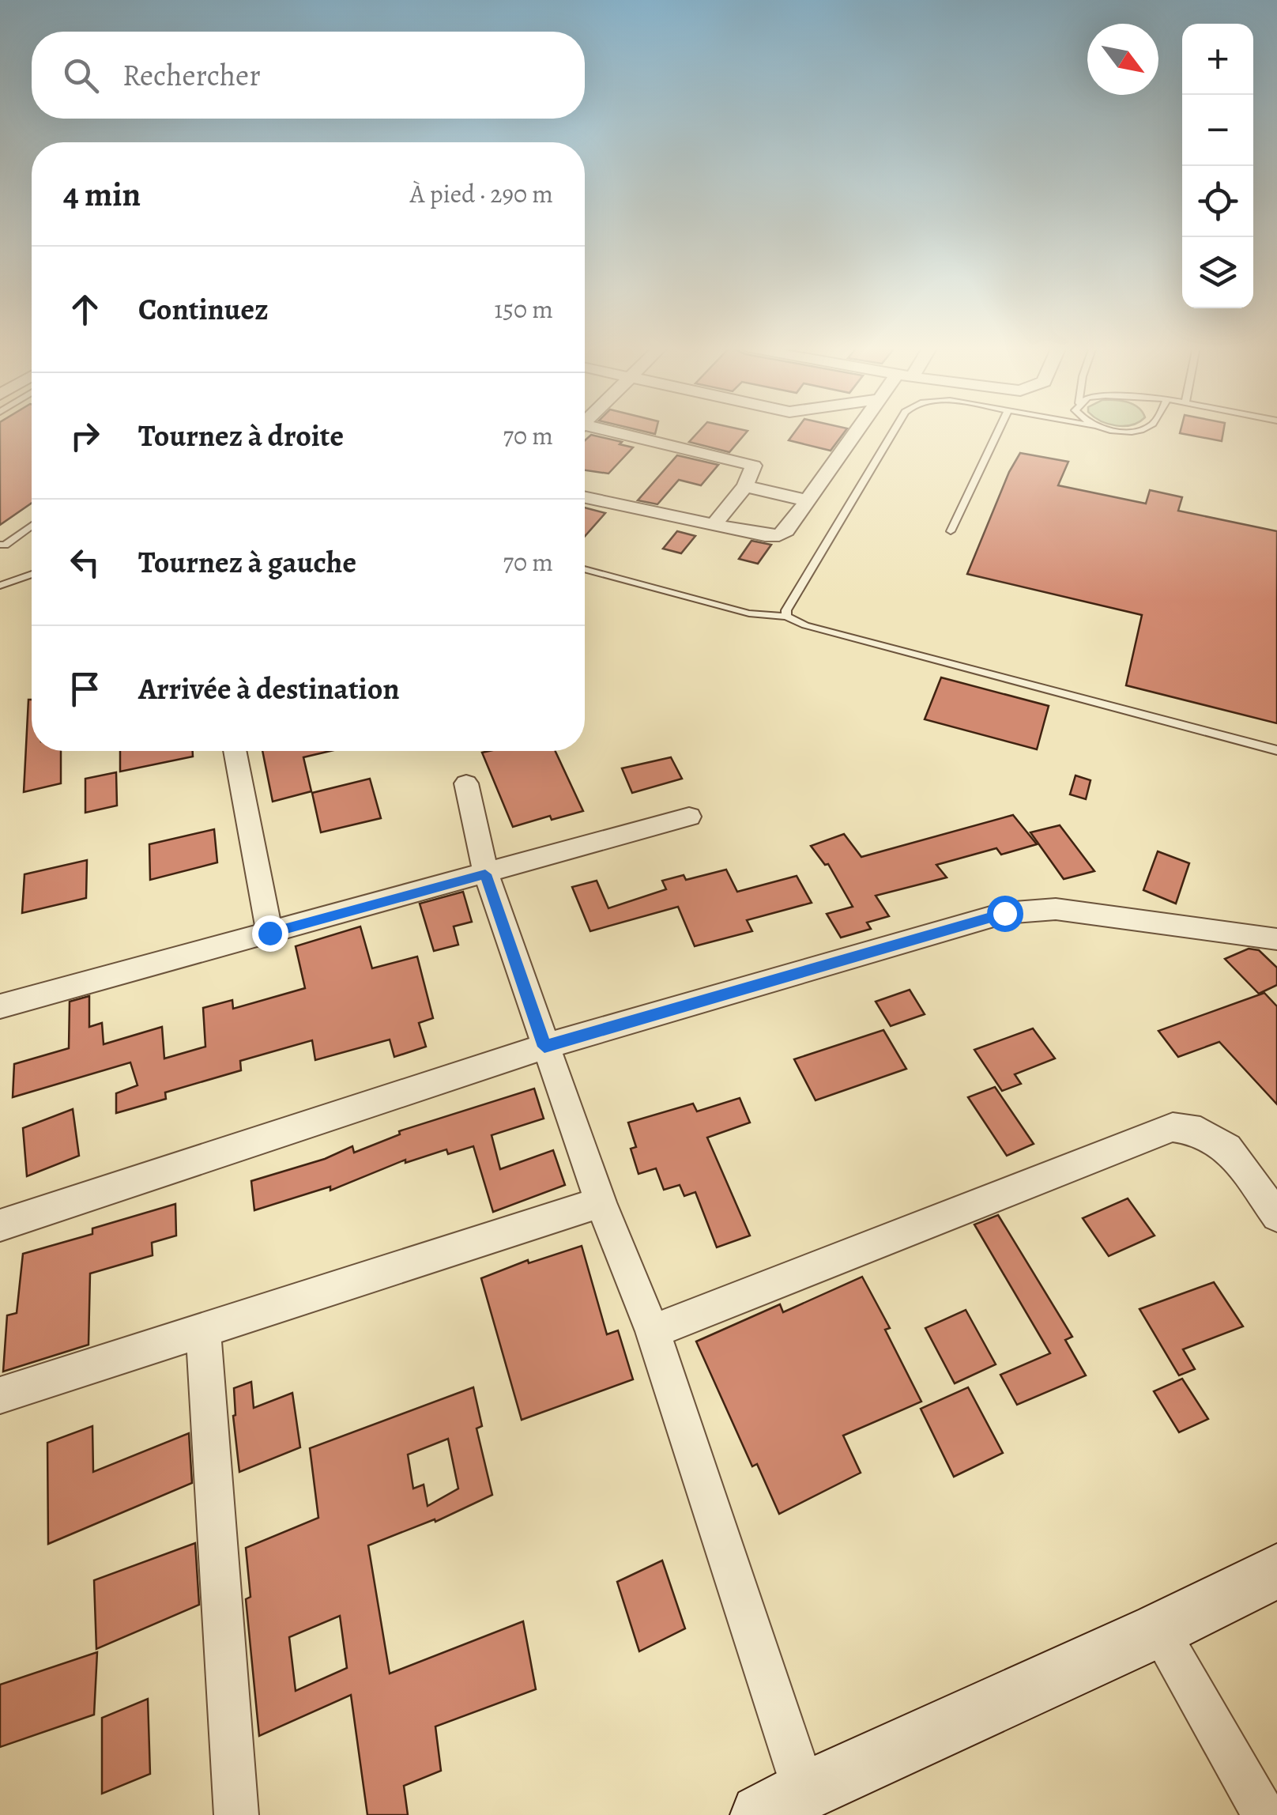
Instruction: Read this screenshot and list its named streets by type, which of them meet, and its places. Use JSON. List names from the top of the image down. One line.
{"north":"bottom right","page":{"map_buttons":["+","−"],"search":"Rechercher","heading":["4 min","À pied · 290 m"],"list":[["Continuez","150 m"],["Tournez à droite","70 m"],["Tournez à gauche","70 m"],"Arrivée à destination"]}}
